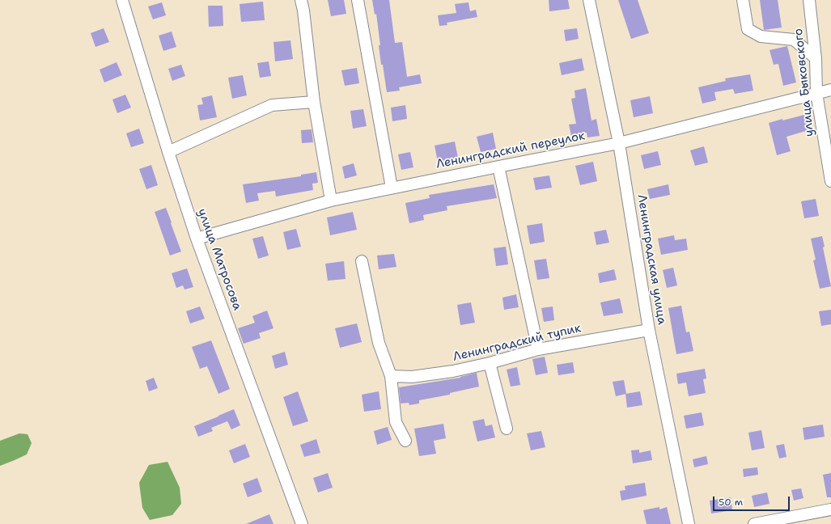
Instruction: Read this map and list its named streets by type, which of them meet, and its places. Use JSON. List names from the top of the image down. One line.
{"streets":{"street":["улица Быковского","Ленинградский переулок","улица Матросова","Ленинградская улица","Ленинградский тупик"]},"crossings":[["улица Быковского","Ленинградский переулок"],["Ленинградский переулок","улица Матросова"],["Ленинградский переулок","Ленинградская улица"],["Ленинградская улица","Ленинградский тупик"]],"scale_bar":"50 m"}
